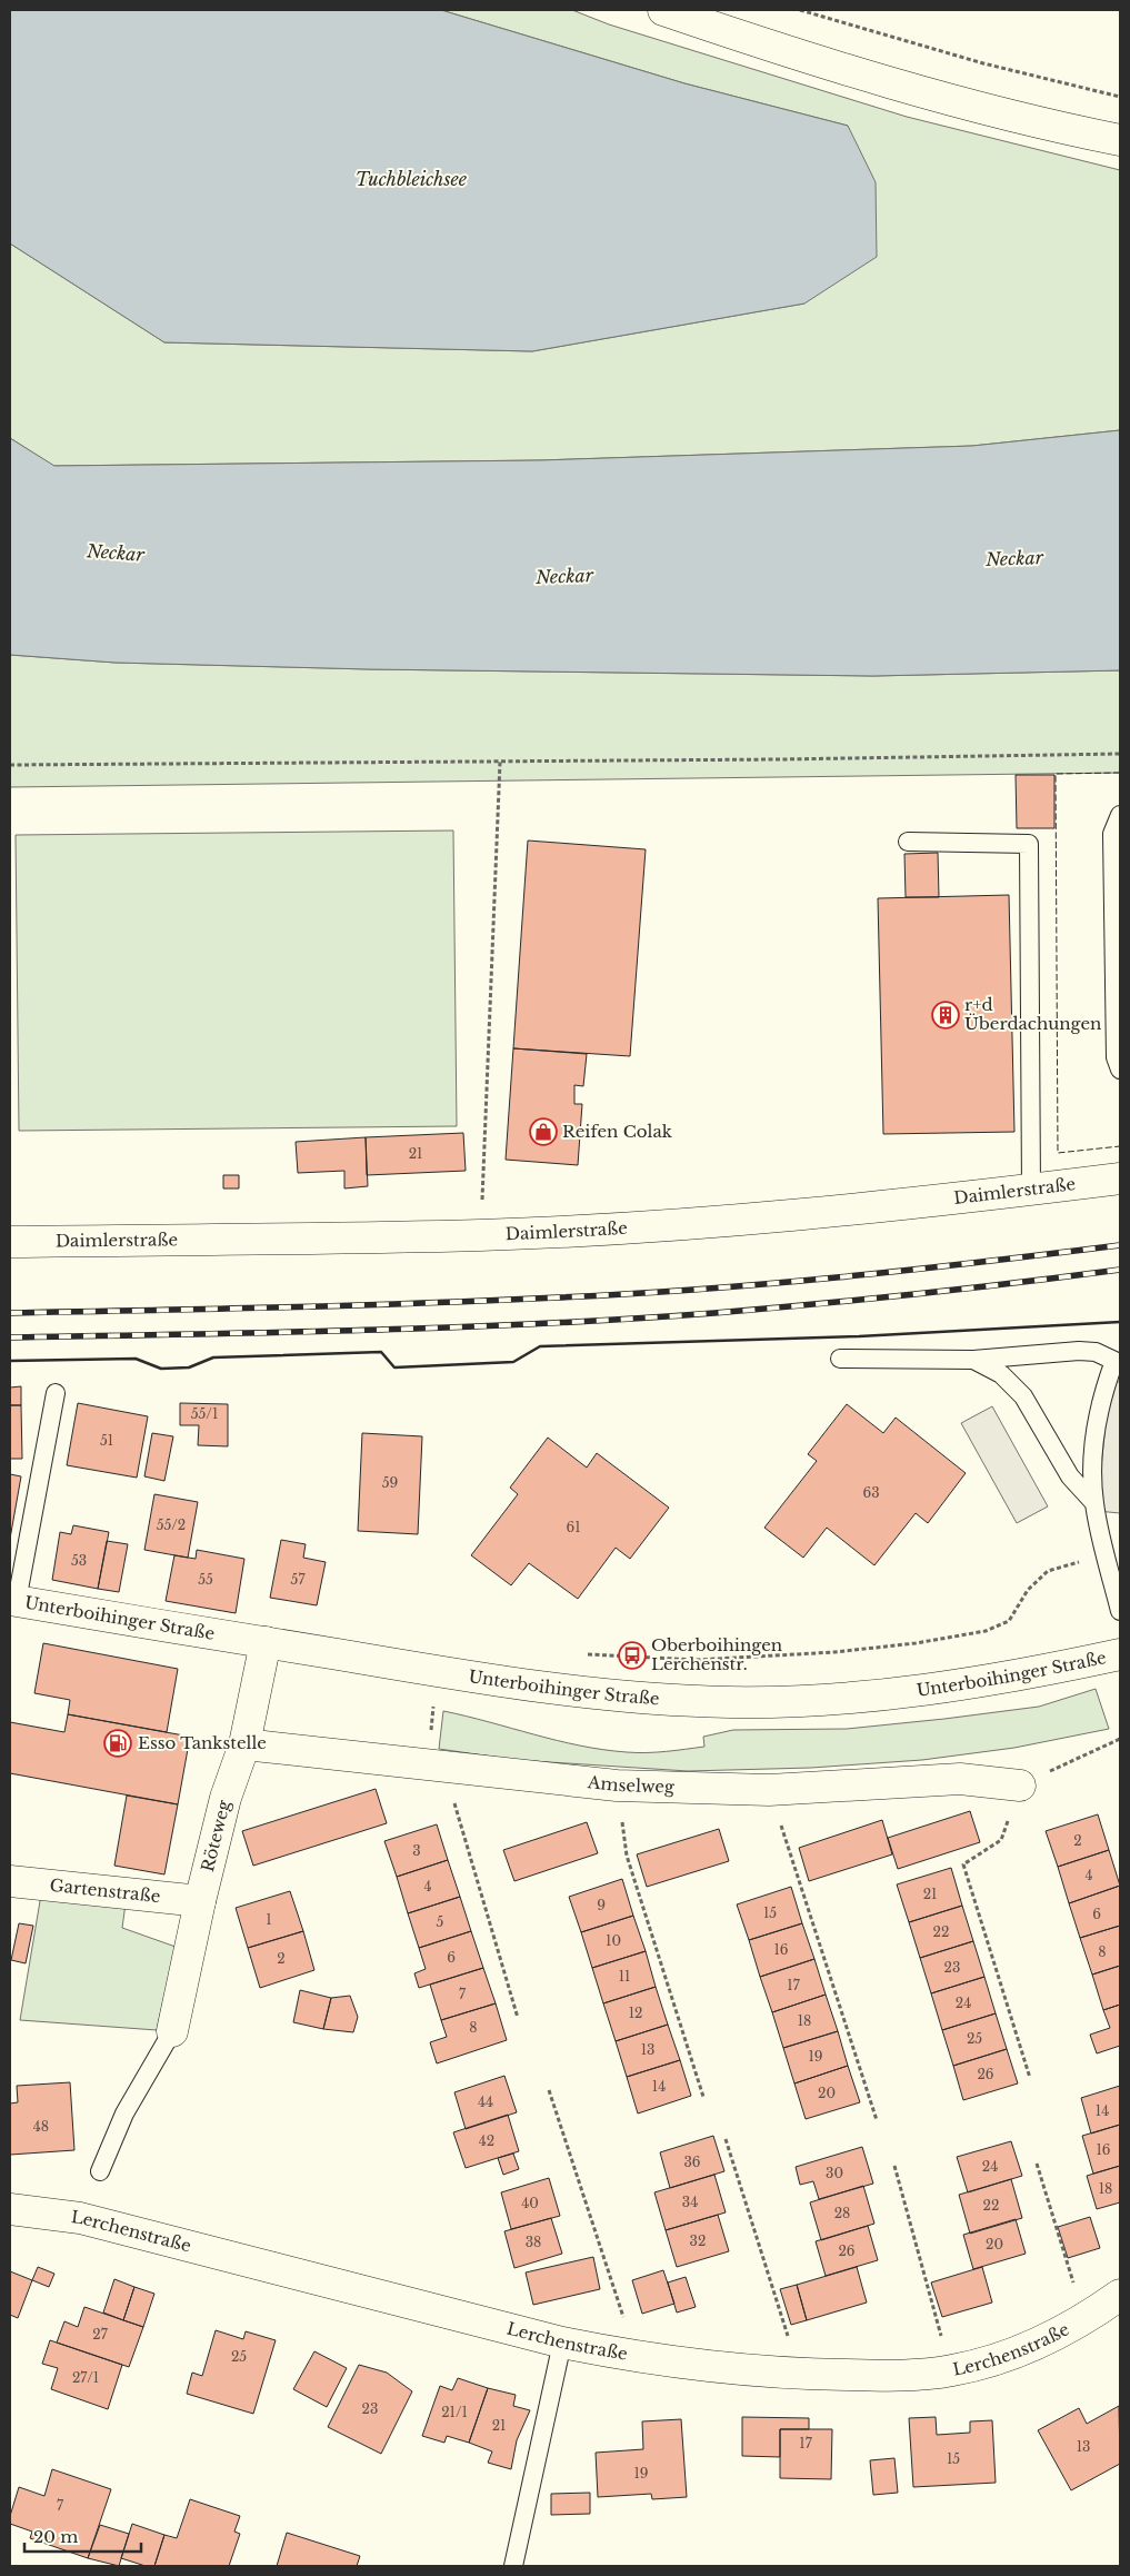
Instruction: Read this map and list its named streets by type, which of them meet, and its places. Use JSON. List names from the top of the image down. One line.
{"streets":{"street":["Daimlerstraße","Unterboihinger Straße","Amselweg","Röteweg","Gartenstraße","Lerchenstraße"]},"crossings":[["Unterboihinger Straße","Röteweg"],["Amselweg","Röteweg"],["Röteweg","Gartenstraße"]],"water":["Tuchbleichsee","Neckar"],"places":{"building":["r+d Überdachungen"],"shop":["Reifen Colak"],"bus stop":["Oberboihingen Lerchenstr."],"fuel station":["Esso Tankstelle"]},"house_numbers":["21","55/1","51","59","63","55/2","61","53","55","57","2","3","4","4","21","9","15","6","1","5","22","10","16","8","6","2","23","11","17","7","24","12","18","8","25","13","19","26","14","20","44","14","48","42","16","36","24","30","18","34","40","22","28","32","38","20","26","27","25","27/1","23","21/1","21","17","13","15","19","7"],"scale_bar":"20 m"}
